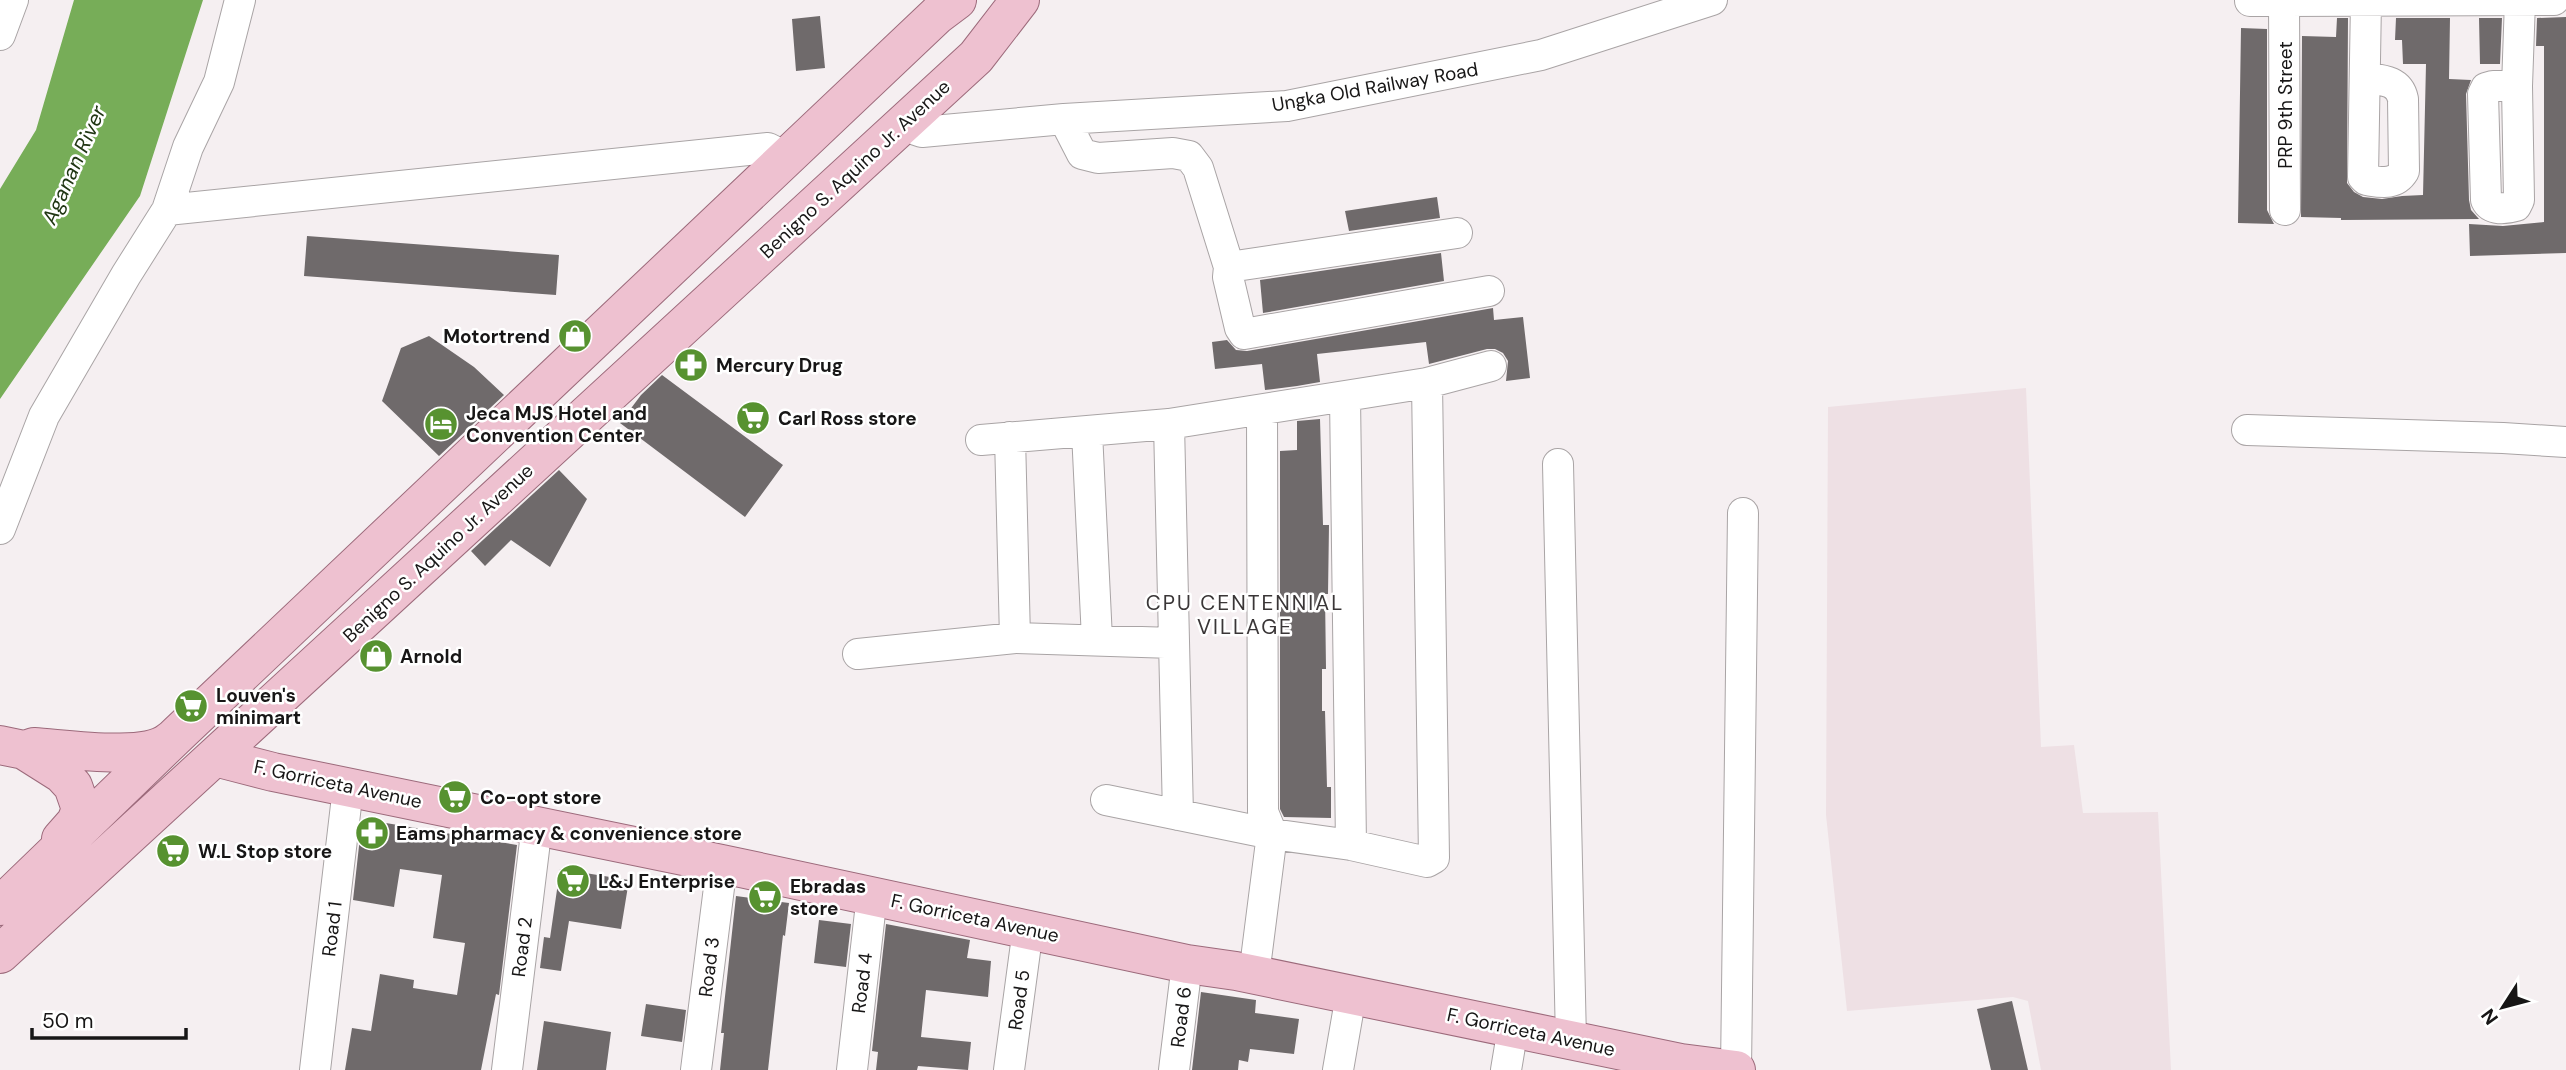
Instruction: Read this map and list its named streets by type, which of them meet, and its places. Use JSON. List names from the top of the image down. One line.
{"streets":{"main road":["Benigno S. Aquino Jr. Avenue","F. Gorriceta Avenue"],"street":["Ungka Old Railway Road","PRP 9th Street","Road 1","Road 2","Road 3","Road 4","Road 5","Road 6"]},"crossings":[["Ungka Old Railway Road","Benigno S. Aquino Jr. Avenue"],["Benigno S. Aquino Jr. Avenue","F. Gorriceta Avenue"],["F. Gorriceta Avenue","Road 1"],["F. Gorriceta Avenue","Road 2"],["F. Gorriceta Avenue","Road 3"],["F. Gorriceta Avenue","Road 4"],["F. Gorriceta Avenue","Road 5"],["F. Gorriceta Avenue","Road 6"]],"districts":["CPU CENTENNIAL VILLAGE"],"water":["Aganan River"],"places":{"shop":["Motortrend","Arnold"],"pharmacy":["Mercury Drug","Eams pharmacy & convenience store"],"supermarket":["Carl Ross store","Louven's minimart","Co-opt store","W.L Stop store","L&J Enterprise","Ebradas store"],"hotel":["Jeca MJS Hotel and Convention Center"]},"scale_bar":"50 m","north":"bottom left"}
